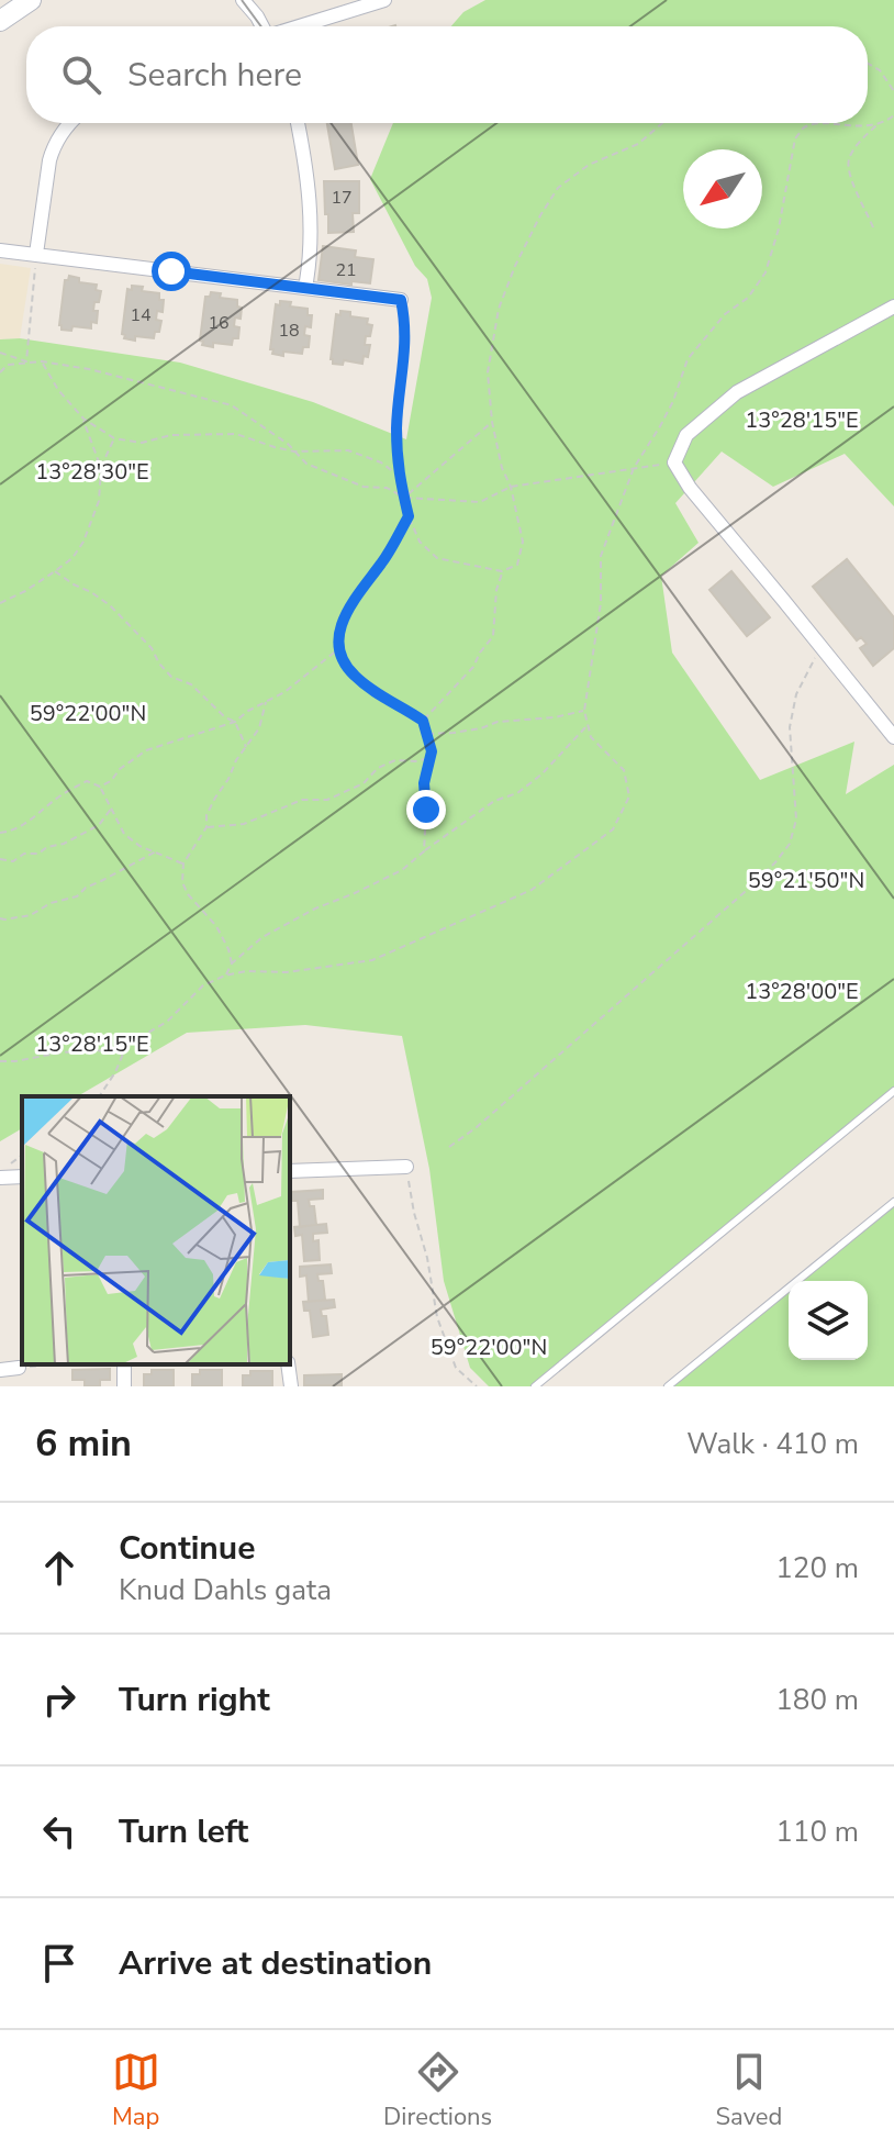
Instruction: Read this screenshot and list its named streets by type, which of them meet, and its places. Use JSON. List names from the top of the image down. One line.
{"house_numbers":["17","21","14","16","18"],"north":"bottom left","page":{"search":"Search here","heading":["6 min","Walk · 410 m"],"list":[["Continue","Knud Dahls gata","120 m"],["Turn right","180 m"],["Turn left","110 m"],"Arrive at destination"],"nav":["Map","Directions","Saved"]},"coordinates":["13°28'15\"E","13°28'30\"E","59°22'00\"N","59°21'50\"N","13°28'00\"E"]}
